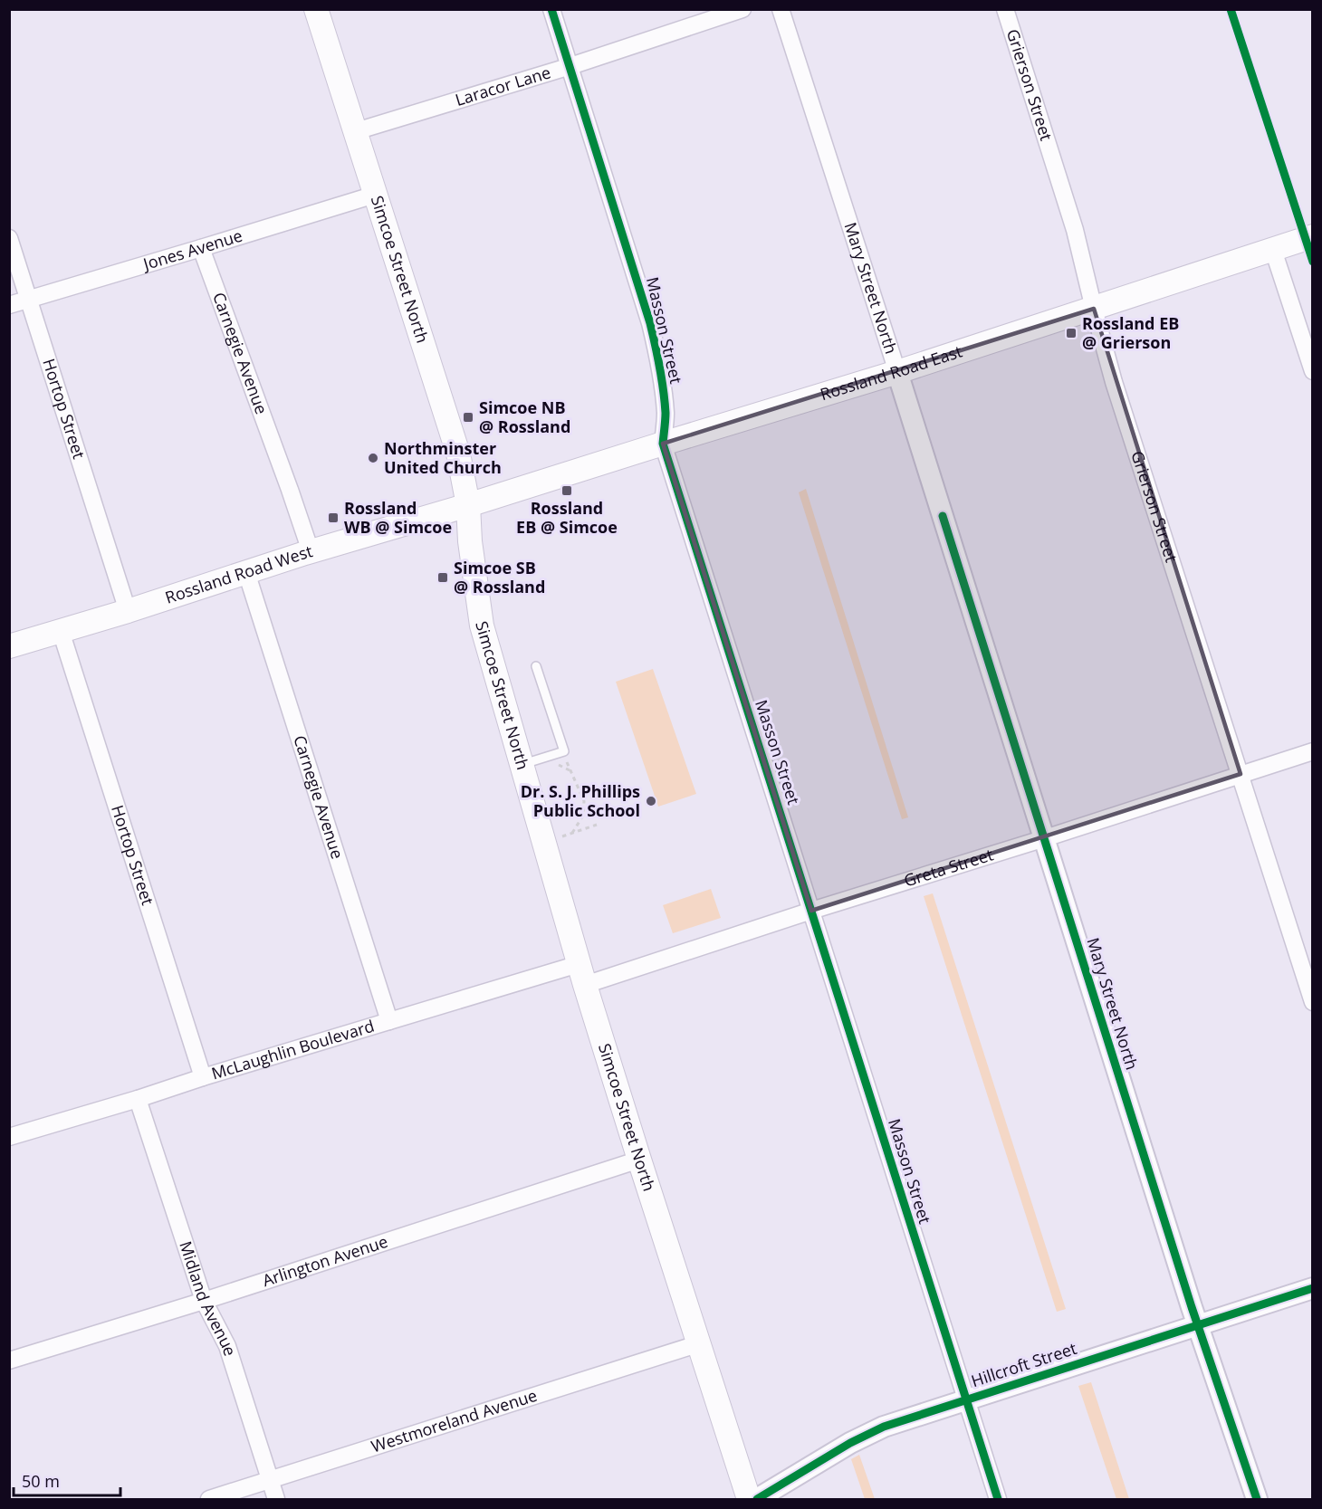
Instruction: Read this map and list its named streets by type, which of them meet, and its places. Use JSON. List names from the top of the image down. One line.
{"streets":{"main road":["Simcoe Street North","Rossland Road East","Rossland Road West"],"street":["Grierson Street","Laracor Lane","Jones Avenue","Mary Street North","Masson Street","Carnegie Avenue","Hortop Street","Greta Street","McLaughlin Boulevard","Arlington Avenue","Midland Avenue","Hillcroft Street","Westmoreland Avenue"]},"crossings":[["Grierson Street","Rossland Road East"],["Grierson Street","Greta Street"],["Laracor Lane","Simcoe Street North"],["Laracor Lane","Masson Street"],["Jones Avenue","Simcoe Street North"],["Jones Avenue","Carnegie Avenue"],["Jones Avenue","Hortop Street"],["Simcoe Street North","Rossland Road East"],["Simcoe Street North","Rossland Road West"],["Simcoe Street North","Greta Street"],["Simcoe Street North","McLaughlin Boulevard"],["Simcoe Street North","Arlington Avenue"],["Simcoe Street North","Westmoreland Avenue"],["Mary Street North","Rossland Road East"],["Mary Street North","Greta Street"],["Mary Street North","Hillcroft Street"],["Masson Street","Rossland Road East"],["Masson Street","Greta Street"],["Masson Street","Hillcroft Street"],["Carnegie Avenue","Rossland Road West"],["Carnegie Avenue","McLaughlin Boulevard"],["Rossland Road East","Rossland Road West"],["Hortop Street","Rossland Road West"],["Hortop Street","McLaughlin Boulevard"],["Greta Street","McLaughlin Boulevard"],["McLaughlin Boulevard","Midland Avenue"],["Arlington Avenue","Midland Avenue"],["Midland Avenue","Westmoreland Avenue"]],"places":{"transit":["Rossland EB @ Grierson","Simcoe NB @ Rossland","Rossland EB @ Simcoe","Rossland WB @ Simcoe","Simcoe SB @ Rossland"],"other":["Northminster United Church","Dr. S. J. Phillips Public School"]},"scale_bar":"50 m"}
